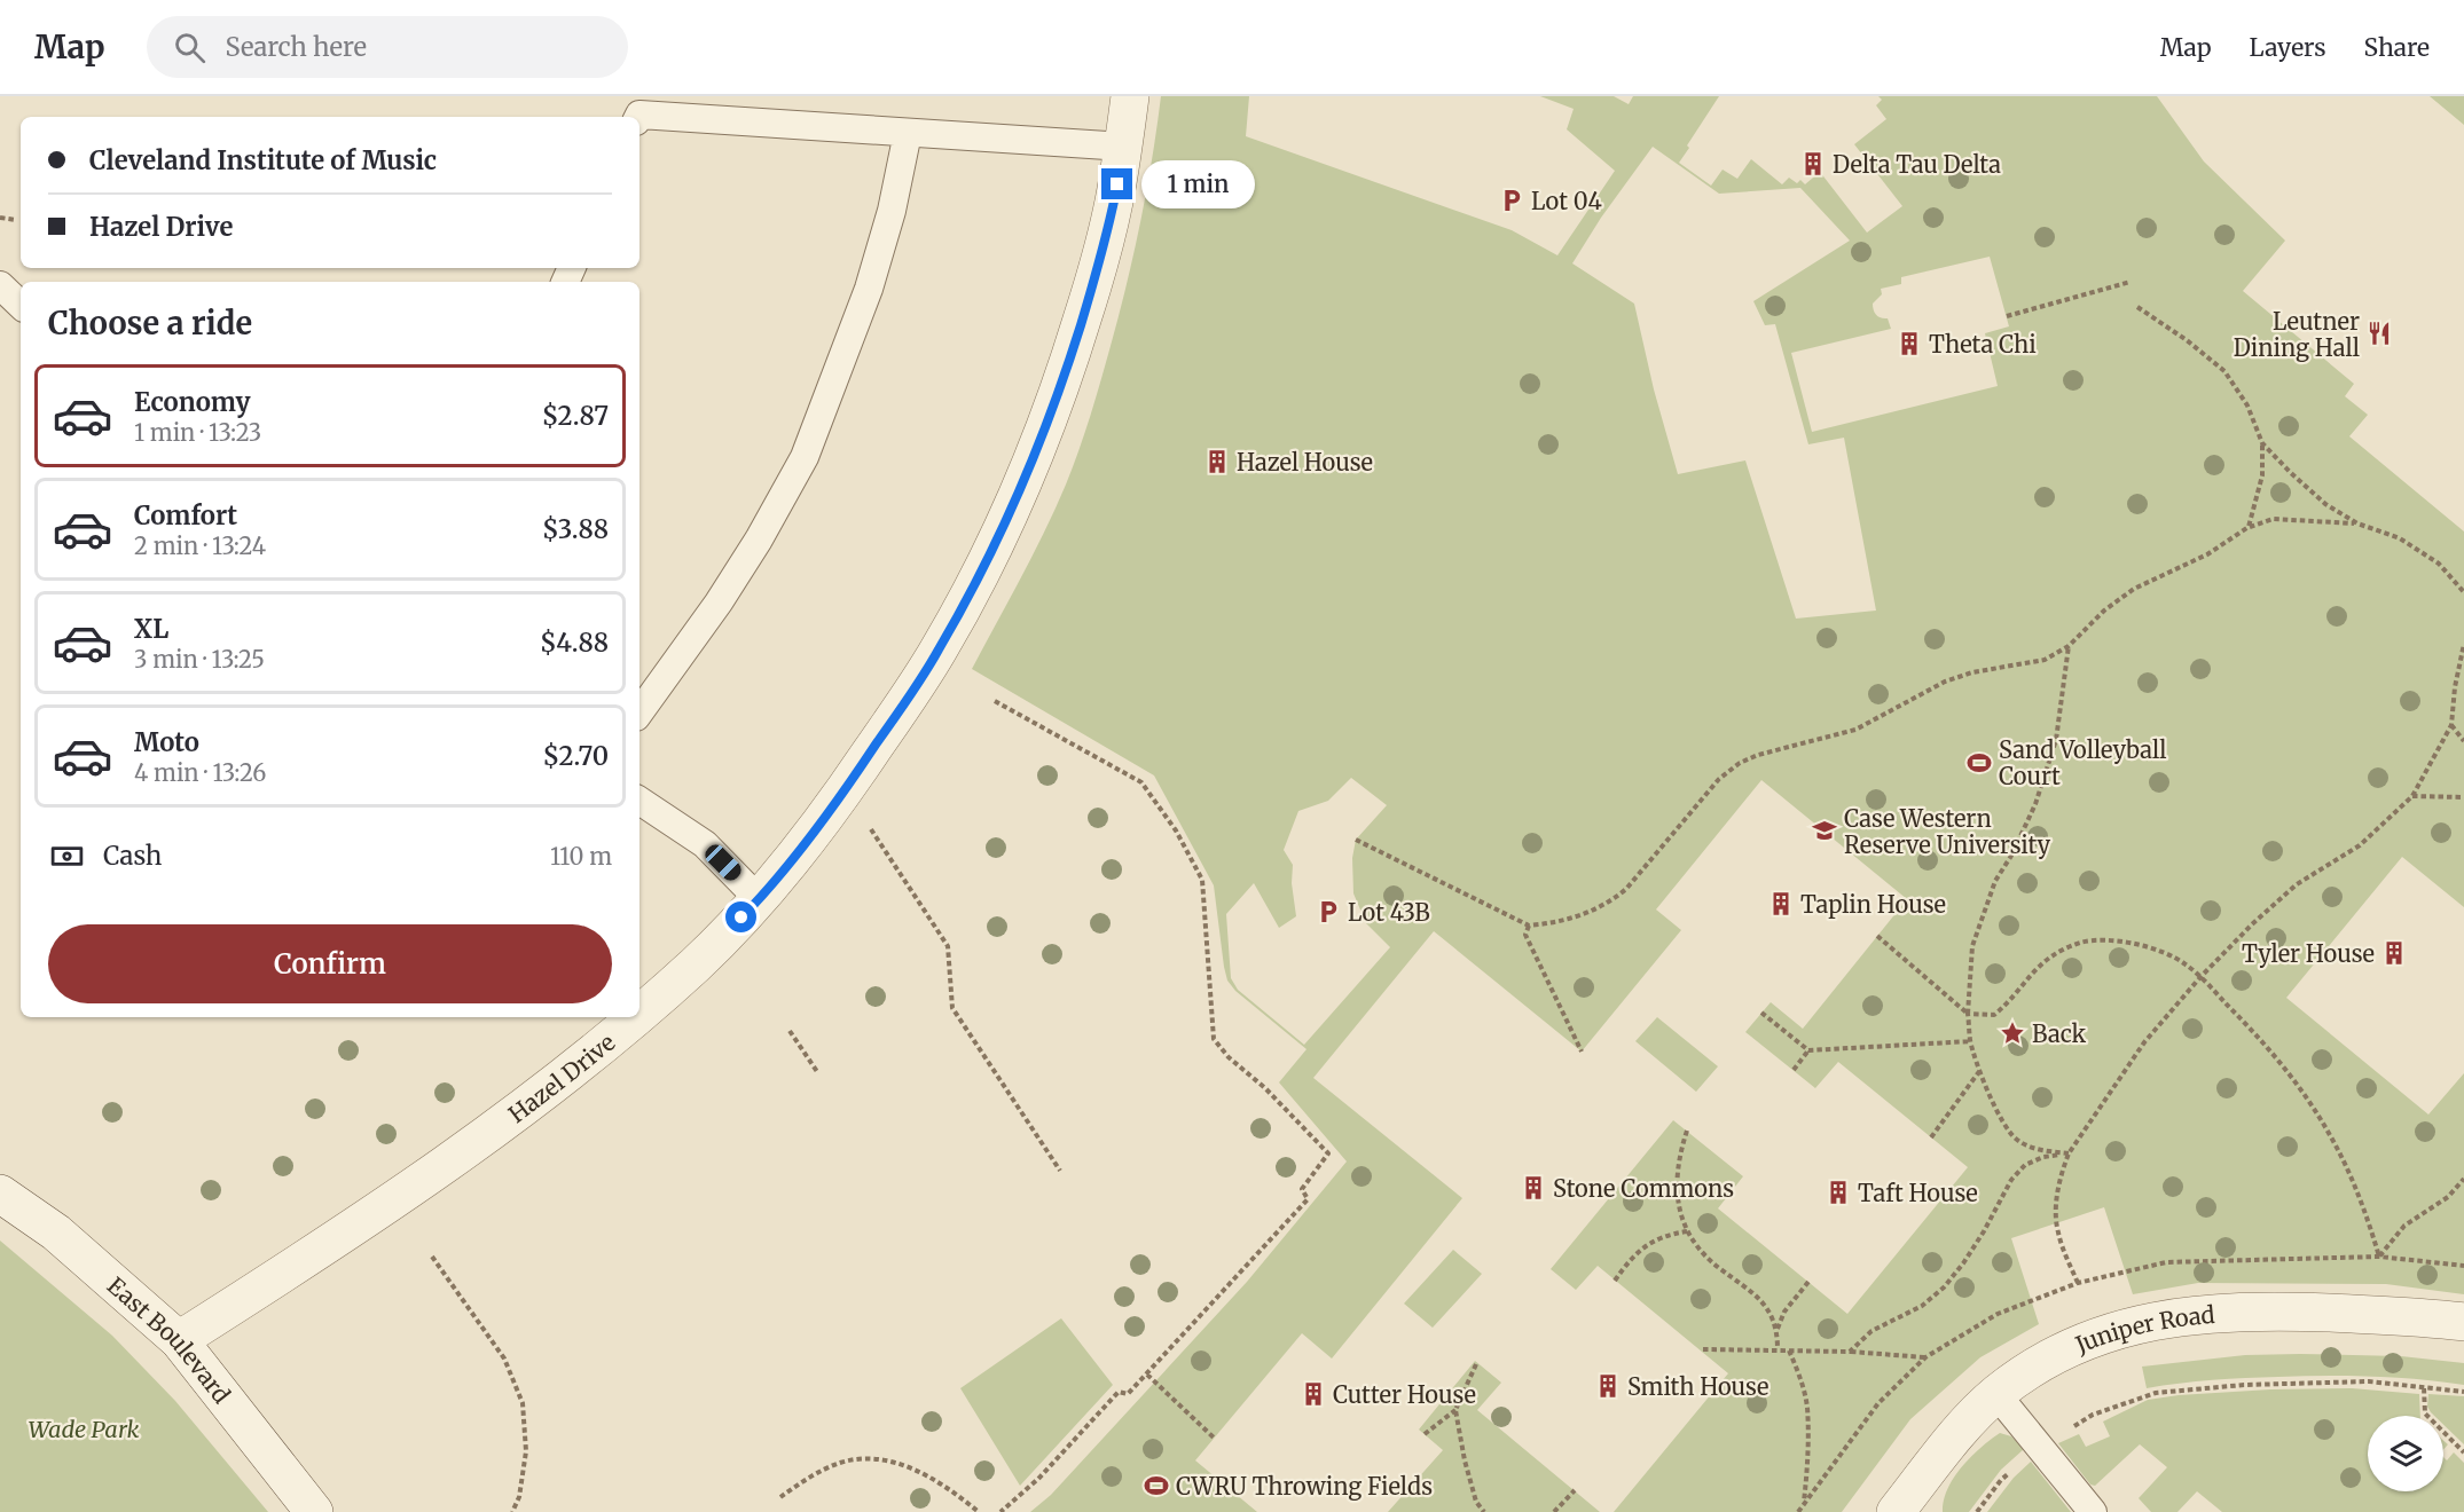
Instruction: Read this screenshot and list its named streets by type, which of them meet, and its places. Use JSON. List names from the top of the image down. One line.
{"streets":{"street":["Hazel Drive","Juniper Road","East Boulevard"]},"crossings":[["Hazel Drive","East Boulevard"]],"parks":["Wade Park"],"places":{"building":["Delta Tau Delta","Theta Chi","Hazel House","Taplin House","Tyler House","Stone Commons","Taft House","Smith House","Cutter House"],"parking":["Lot 04","Lot 43B"],"restaurant":["Leutner Dining Hall"],"sports":["Sand Volleyball Court","CWRU Throwing Fields"],"school or university":["Case Western Reserve University"],"place":["Back"]},"page":{"header":"Map","search":"Search here","nav":["Map","Layers","Share"],"banner":["Cleveland Institute of Music","Hazel Drive"],"bubble":"1 min","heading":"Choose a ride","list":[{"name":"Economy","note":"1 min · 13:23","value":"$2.87"},{"name":"Comfort","note":"2 min · 13:24","value":"$3.88"},{"name":"XL","note":"3 min · 13:25","value":"$4.88"},{"name":"Moto","note":"4 min · 13:26","value":"$2.70"}],"pay":["Cash","110 m"],"buttons":"Confirm"}}
